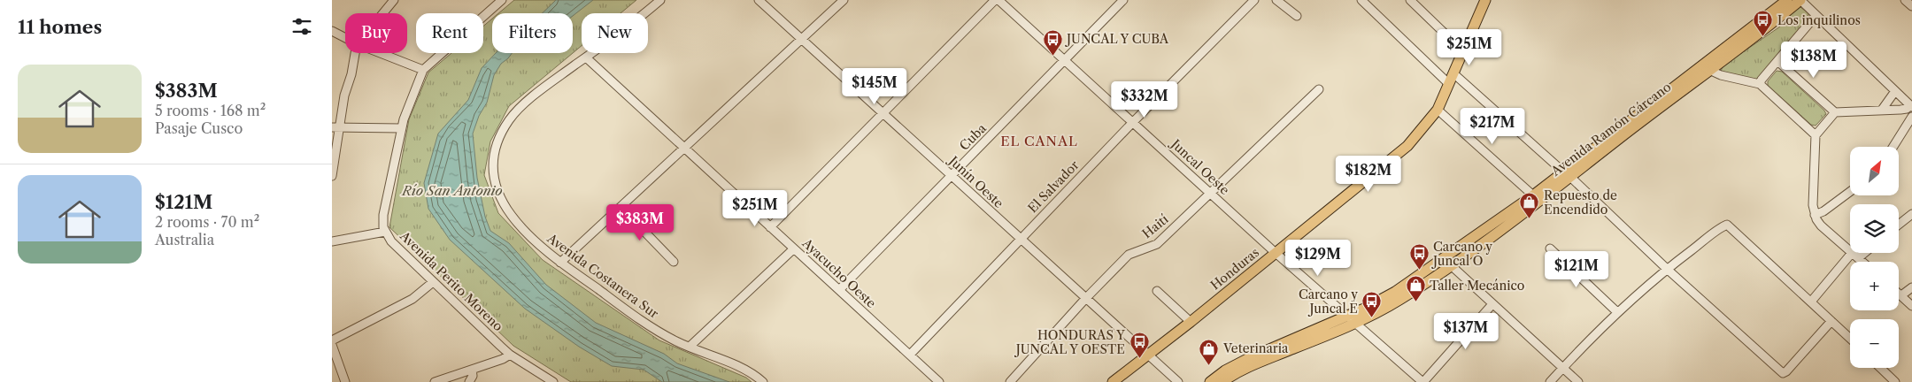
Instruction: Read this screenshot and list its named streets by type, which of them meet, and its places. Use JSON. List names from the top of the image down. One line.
{"streets":{"main road":["Avenida Ramón Cárcano","Honduras"],"street":["Cuba","Juncal Oeste","Junín Oeste","El Salvador","Haití","Ayacucho Oeste","Avenida Costanera Sur","Avenida Perito Moreno"]},"crossings":[["Avenida Ramón Cárcano","Juncal Oeste"],["Cuba","Juncal Oeste"],["Cuba","Junín Oeste"],["Cuba","Ayacucho Oeste"],["Juncal Oeste","El Salvador"],["Juncal Oeste","Haití"],["Juncal Oeste","Honduras"],["Junín Oeste","El Salvador"],["Junín Oeste","Haití"],["Junín Oeste","Honduras"],["El Salvador","Ayacucho Oeste"],["Ayacucho Oeste","Avenida Costanera Sur"]],"districts":["EL CANAL"],"water":["Río San Antonio"],"places":{"bus stop":["Los inquilinos","JUNCAL Y CUBA","Carcano y Juncal O","Carcano y Juncal E","HONDURAS Y JUNCAL Y OESTE"],"shop":["Repuesto de Encendido","Taller Mecánico","Veterinaria"]},"north":"top right","page":{"heading":"11 homes","chip":["Buy","Rent","Filters","New"],"price":["$251M","$138M","$145M","$332M","$217M","$182M","$251M","$383M","$129M","$121M","$137M"],"list":[{"name":"$383M","note":"5 rooms · 168 m² · Pasaje Cusco"},{"name":"$121M","note":"2 rooms · 70 m² · Australia"}],"map_buttons":["+","−"]}}
